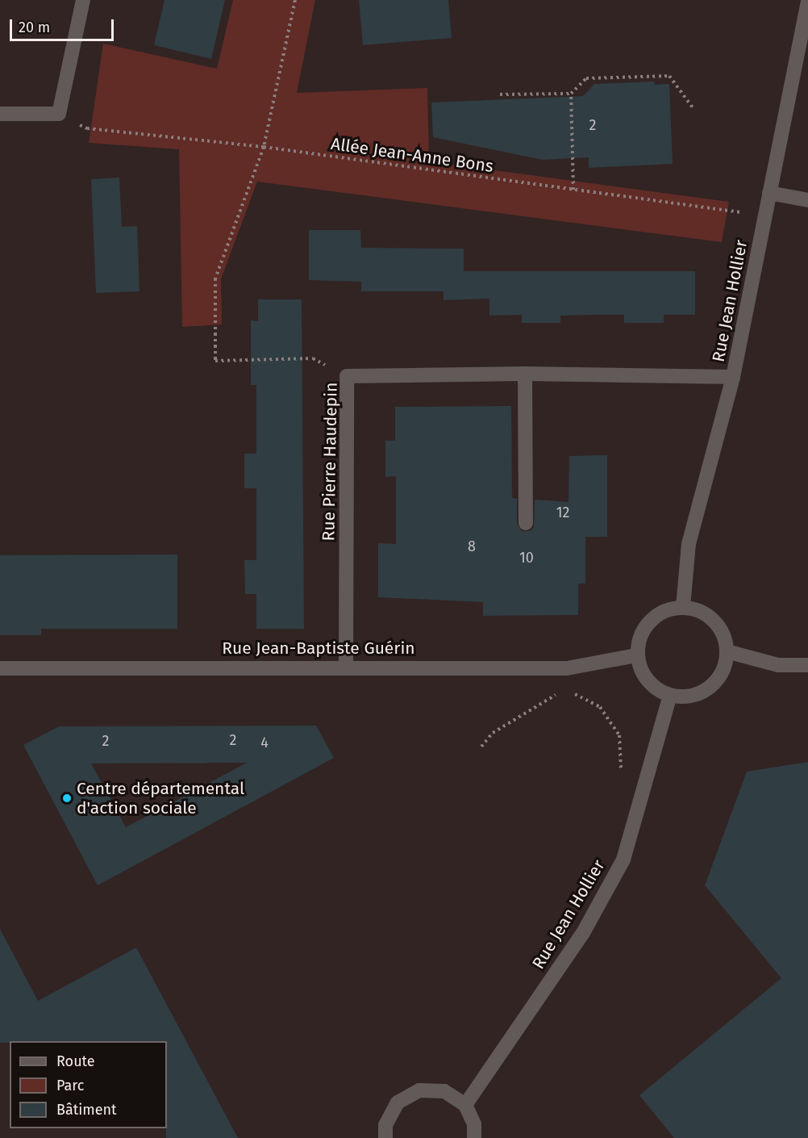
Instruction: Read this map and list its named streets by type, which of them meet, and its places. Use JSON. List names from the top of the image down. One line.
{"streets":{"street":["Rue Jean Hollier","Rue Pierre Haudepin","Rue Jean-Baptiste Guérin"],"path":["Allée Jean-Anne Bons"]},"crossings":[["Allée Jean-Anne Bons","Rue Jean Hollier"],["Rue Jean Hollier","Rue Pierre Haudepin"],["Rue Jean Hollier","Rue Jean-Baptiste Guérin"],["Rue Pierre Haudepin","Rue Jean-Baptiste Guérin"]],"places":["Centre départemental d'action sociale"],"house_numbers":["2","12","8","10","2","2","4"],"legend":["Route","Parc","Bâtiment"],"scale_bar":"20 m"}
